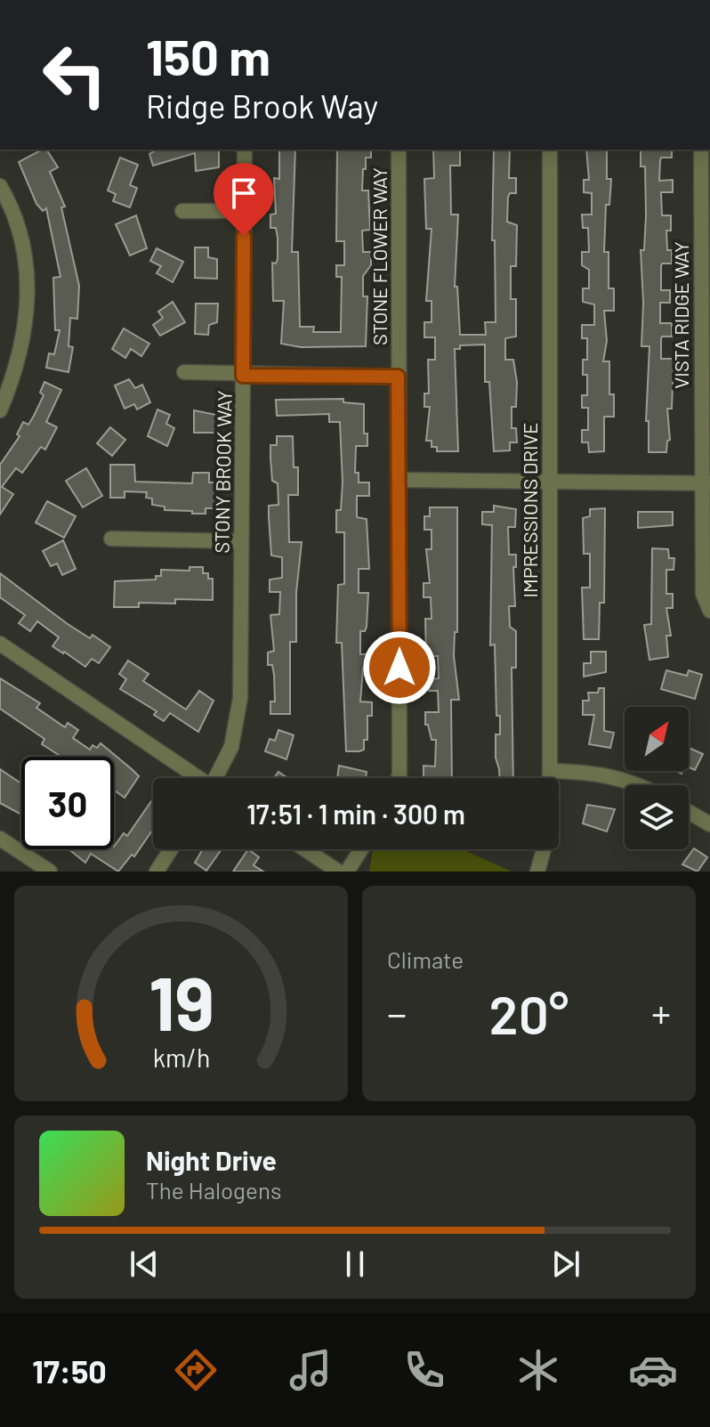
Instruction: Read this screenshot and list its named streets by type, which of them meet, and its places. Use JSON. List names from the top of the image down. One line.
{"streets":{"street":["STONE FLOWER WAY","VISTA RIDGE WAY","STONY BROOK WAY","IMPRESSIONS DRIVE"]},"north":"top right","page":{"turn":["150 m","Ridge Brook Way"],"limit":"30","trip":"17:51 · 1 min · 300 m","tile":"Climate","heat":["−","20°","+"],"song":["Night Drive","The Halogens"],"tabs":"17:50","gauge":["19","km/h"]}}
